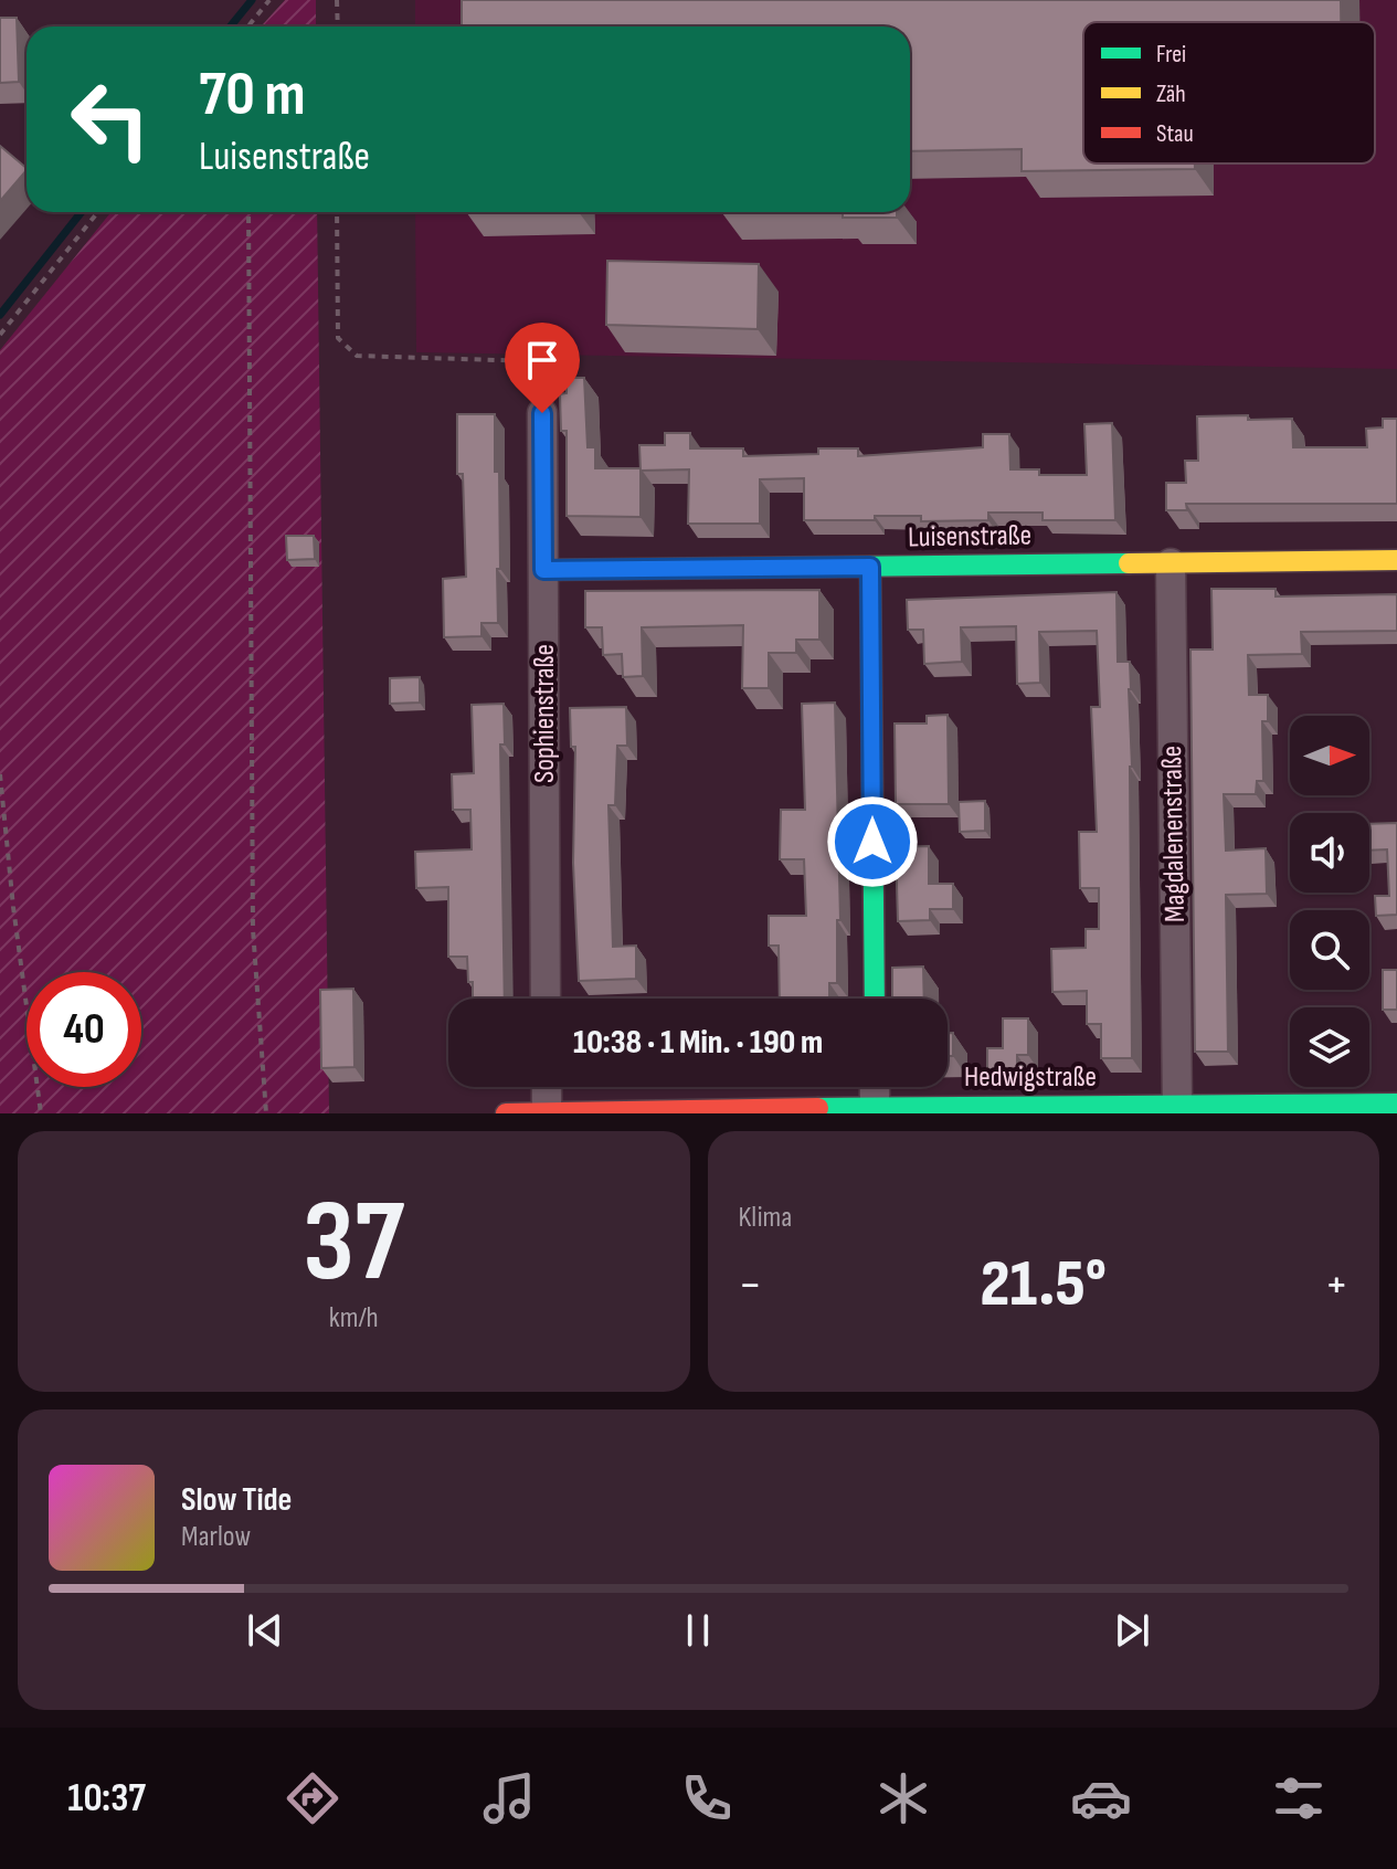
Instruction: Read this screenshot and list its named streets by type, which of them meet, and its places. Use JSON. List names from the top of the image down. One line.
{"streets":{"street":["Luisenstraße","Sophienstraße","Magdalenenstraße","Hedwigstraße"]},"crossings":[["Luisenstraße","Sophienstraße"],["Luisenstraße","Magdalenenstraße"],["Magdalenenstraße","Hedwigstraße"]],"legend":["Frei","Zäh","Stau"],"north":"right","page":{"turn":["70 m","Luisenstraße"],"limit":"40","trip":"10:38 · 1 Min. · 190 m","tile":[["37","km/h"],"Klima"],"heat":["−","21.5°","+"],"song":["Slow Tide","Marlow"],"tabs":"10:37"}}
